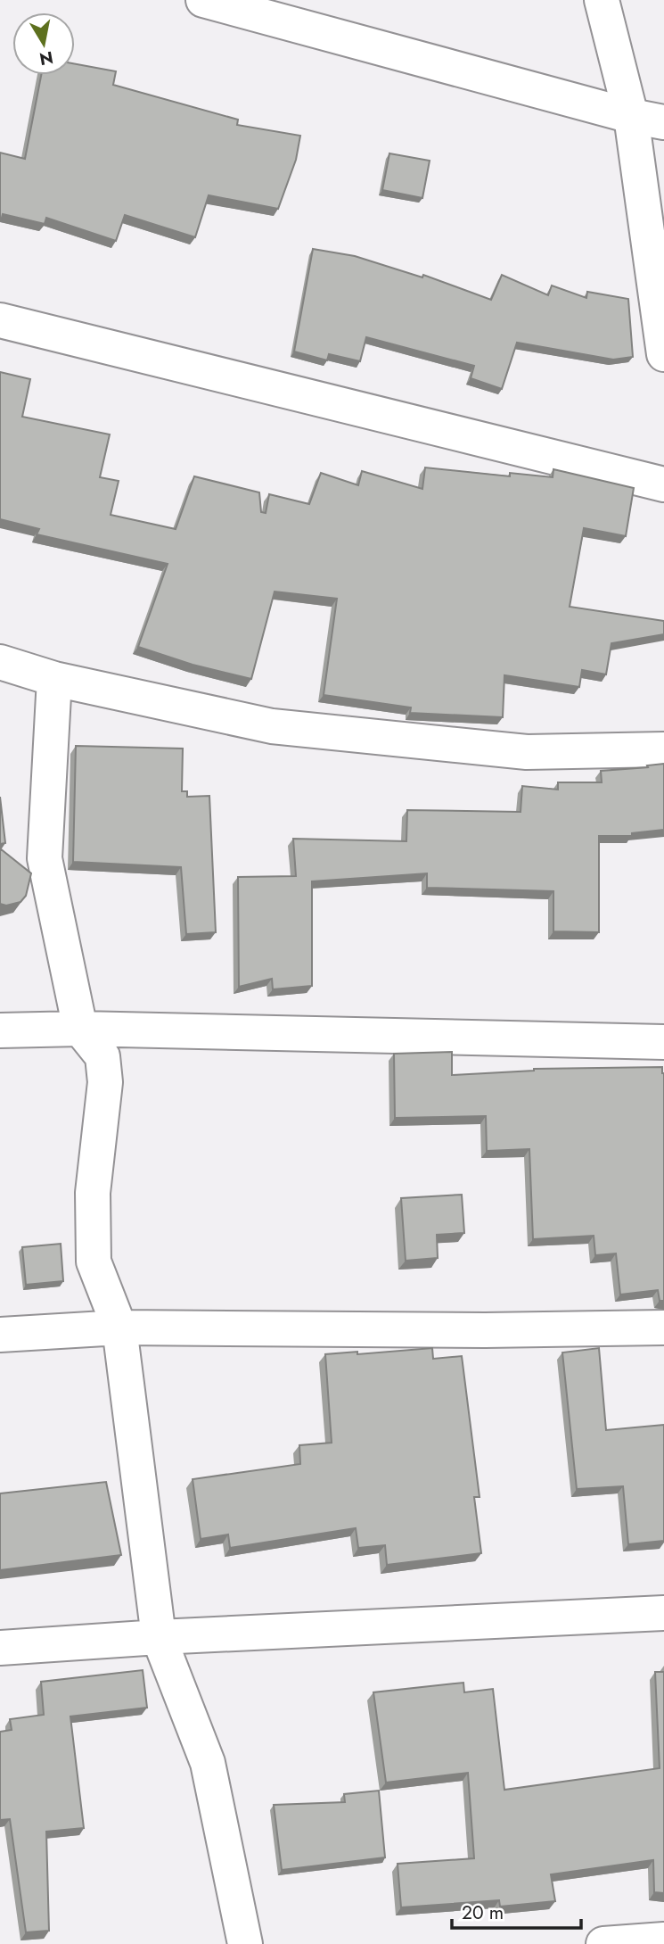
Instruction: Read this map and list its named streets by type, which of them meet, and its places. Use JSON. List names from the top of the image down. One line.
{"scale_bar":"20 m","north":"bottom"}
